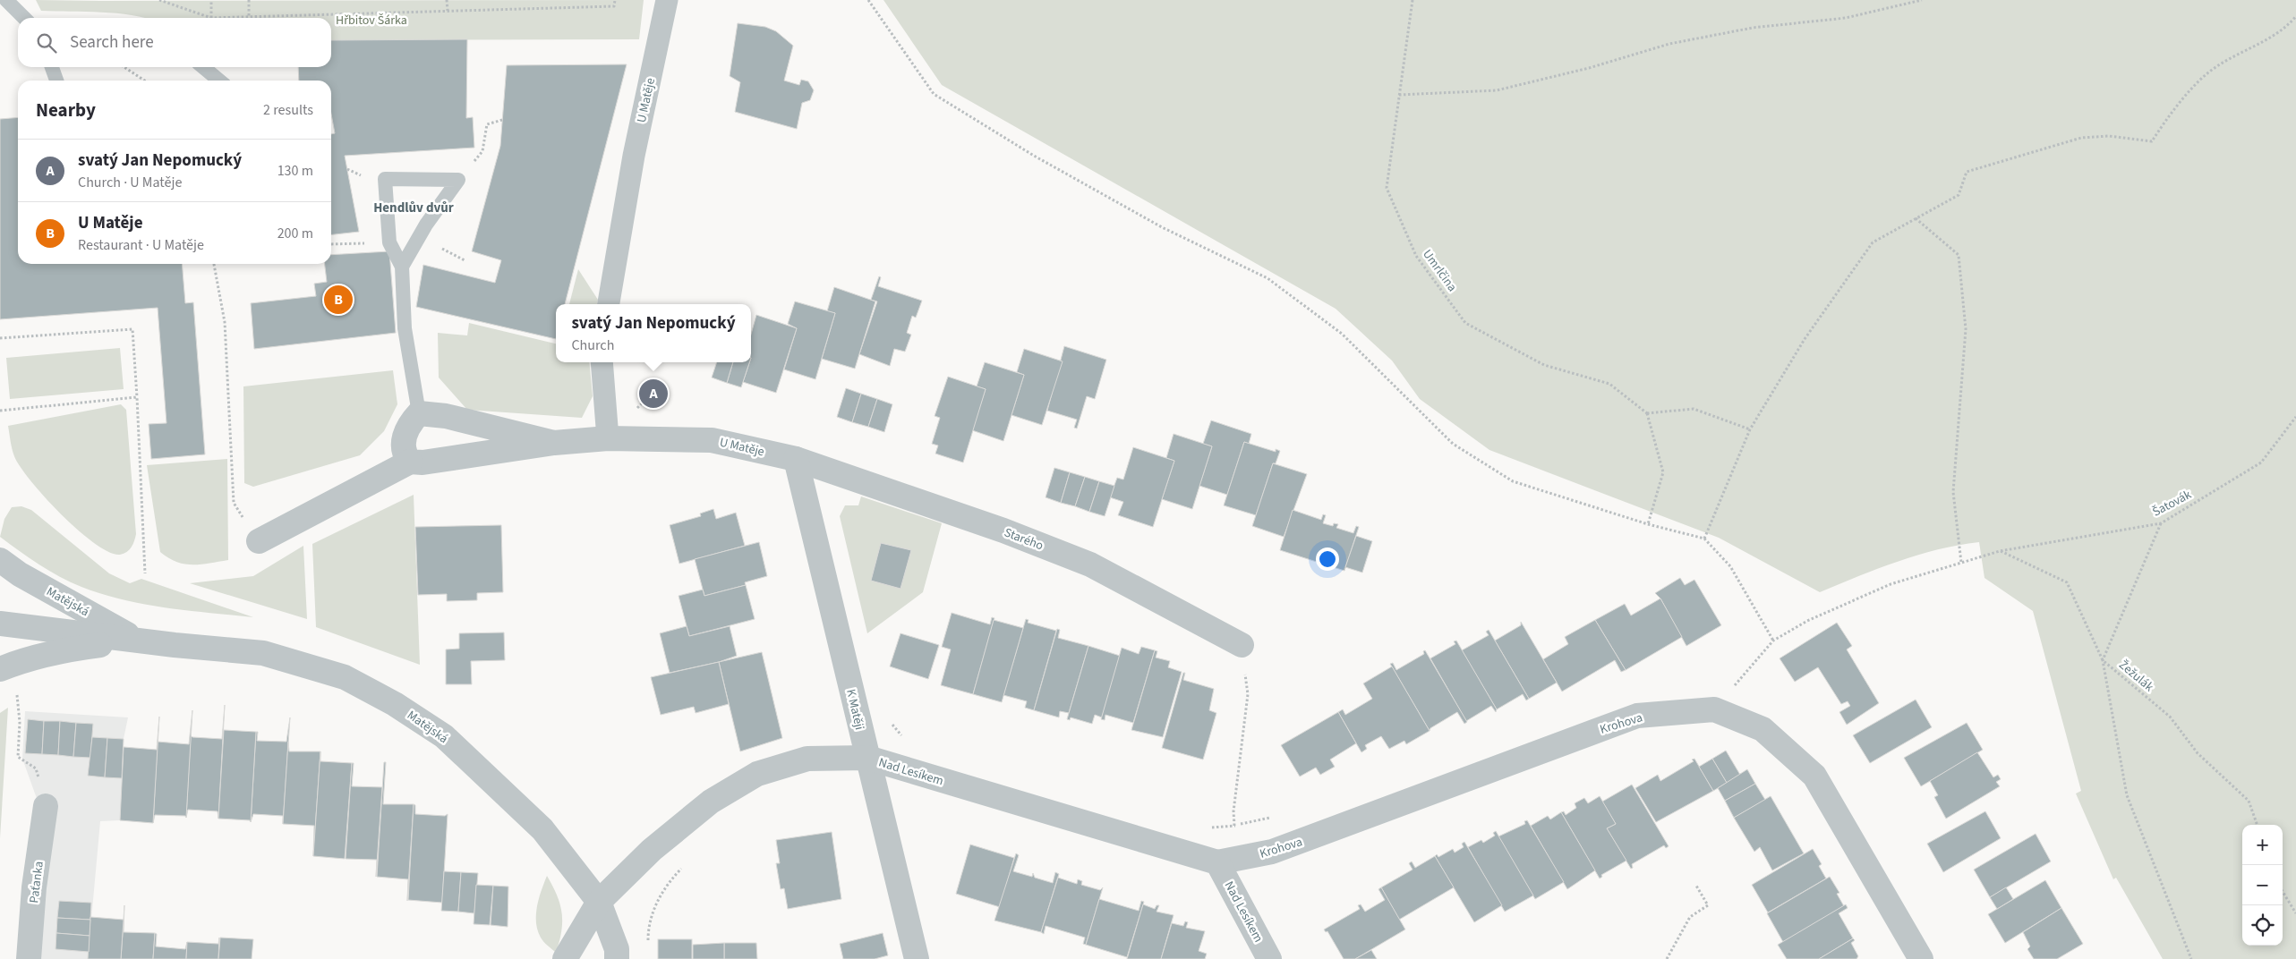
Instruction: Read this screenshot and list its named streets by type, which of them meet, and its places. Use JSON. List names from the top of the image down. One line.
{"streets":{"street":["U Matěje","Starého","Matějská","K Matěji","Krohova","Nad Lesíkem","Paťanka"],"path":["Umrlčina","Šatovák","Žežulák"]},"crossings":[["U Matěje","Starého"],["U Matěje","K Matěji"],["Šatovák","Žežulák"],["Starého","K Matěji"],["Matějská","Nad Lesíkem"],["K Matěji","Nad Lesíkem"],["Krohova","Nad Lesíkem"]],"districts":["Hendlův dvůr"],"parks":["Hřbitov Šárka"],"page":{"search":"Search here","heading":["Nearby","2 results"],"list":[{"mark":"A","name":"svatý Jan Nepomucký","note":"Church · U Matěje","value":"130 m"},{"mark":"B","name":"U Matěje","note":"Restaurant · U Matěje","value":"200 m"}],"pins":["B","A"],"popup":["svatý Jan Nepomucký","Church"],"map_buttons":["+","−"]}}
